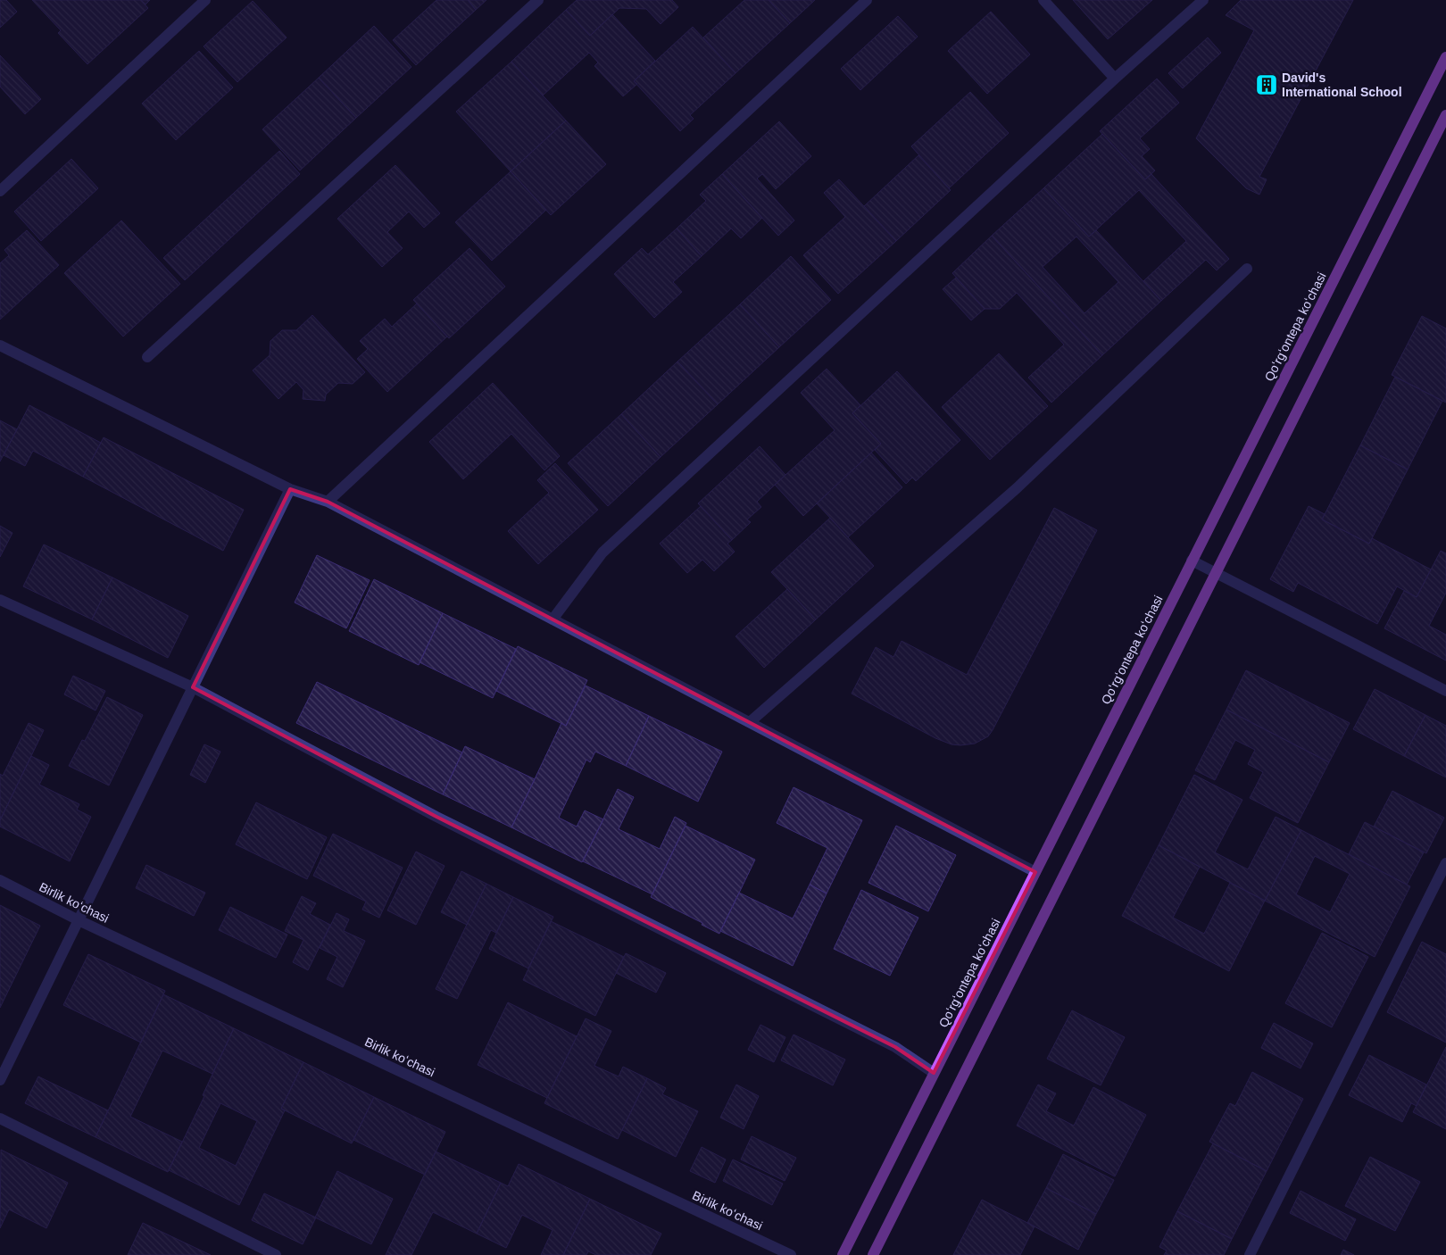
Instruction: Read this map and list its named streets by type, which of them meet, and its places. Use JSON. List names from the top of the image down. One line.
{"streets":{"main road":["Qoʻrgʻontepa koʻchasi"],"street":["Birlik koʻchasi"]},"places":{"building":["David's International School"]}}
